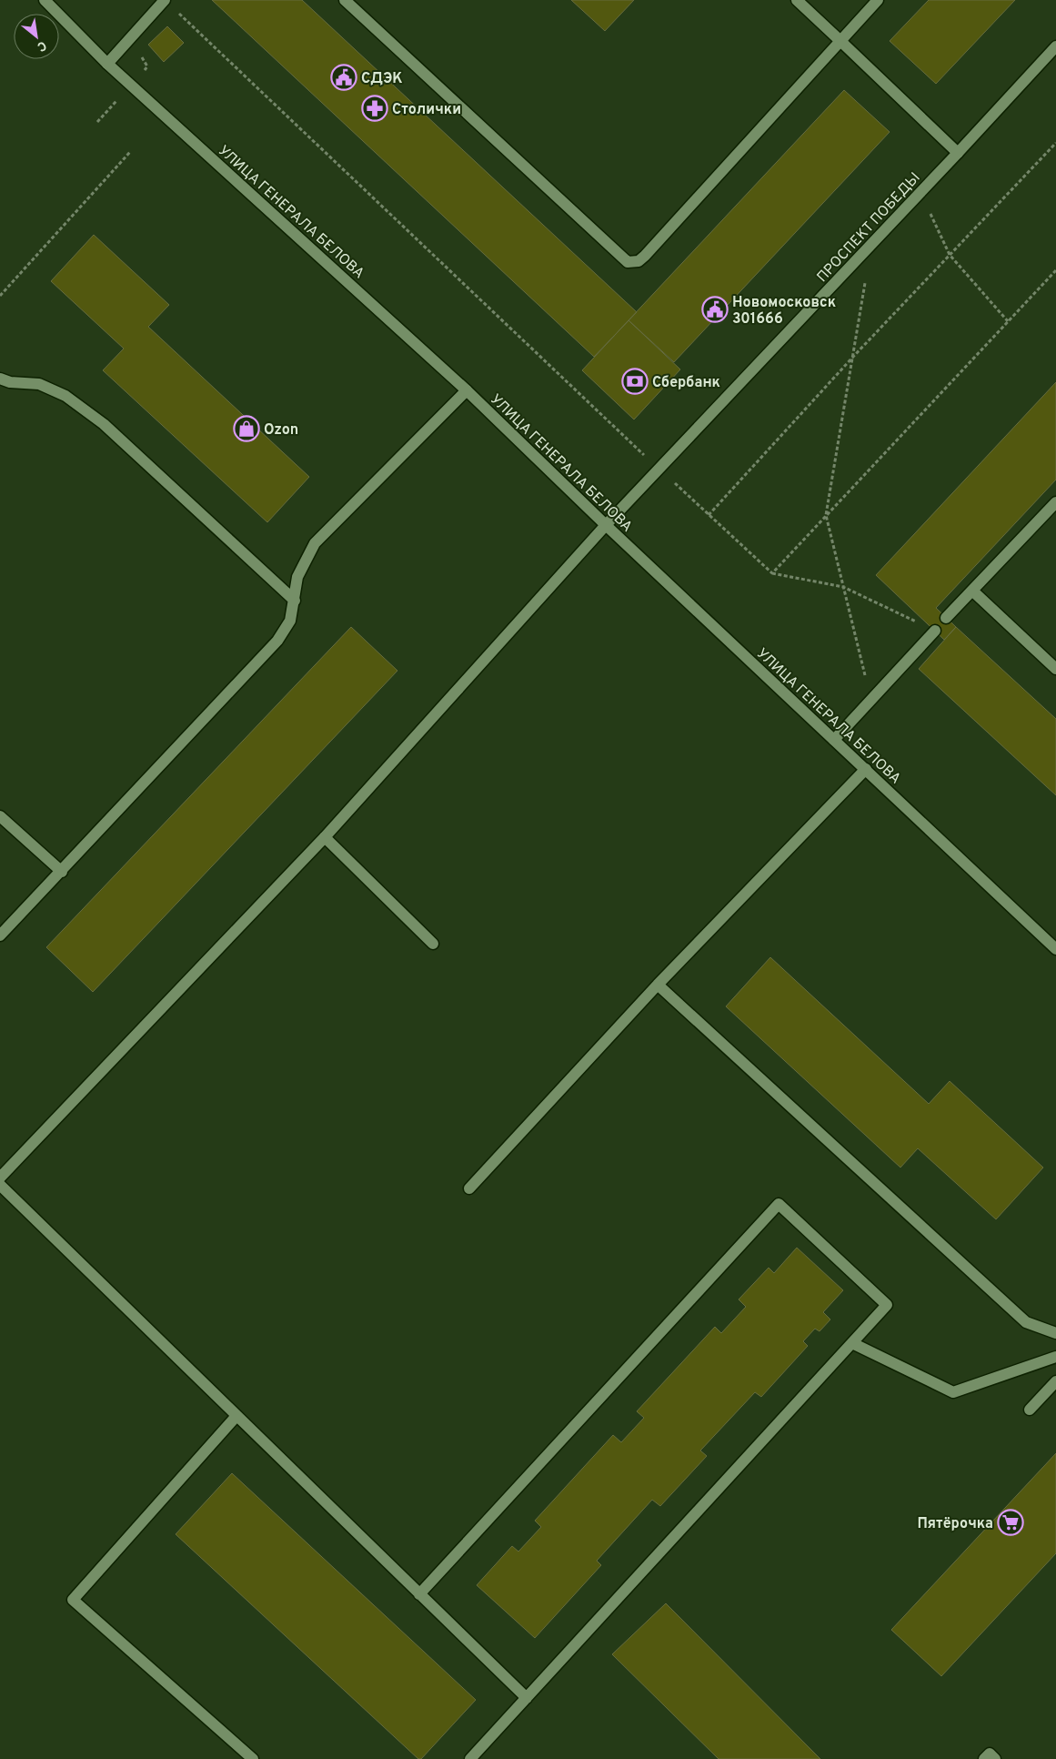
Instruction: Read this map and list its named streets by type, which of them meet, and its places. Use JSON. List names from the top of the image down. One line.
{"streets":{"street":["УЛИЦА ГЕНЕРАЛА БЕЛОВА","ПРОСПЕКТ ПОБЕДЫ"]},"crossings":[["УЛИЦА ГЕНЕРАЛА БЕЛОВА","ПРОСПЕКТ ПОБЕДЫ"]],"places":{"public building":["СДЭК","Новомосковск 301666"],"pharmacy":["Столички"],"bank":["Сбербанк"],"shop":["Ozon"],"supermarket":["Пятёрочка"]},"north":"bottom right"}
